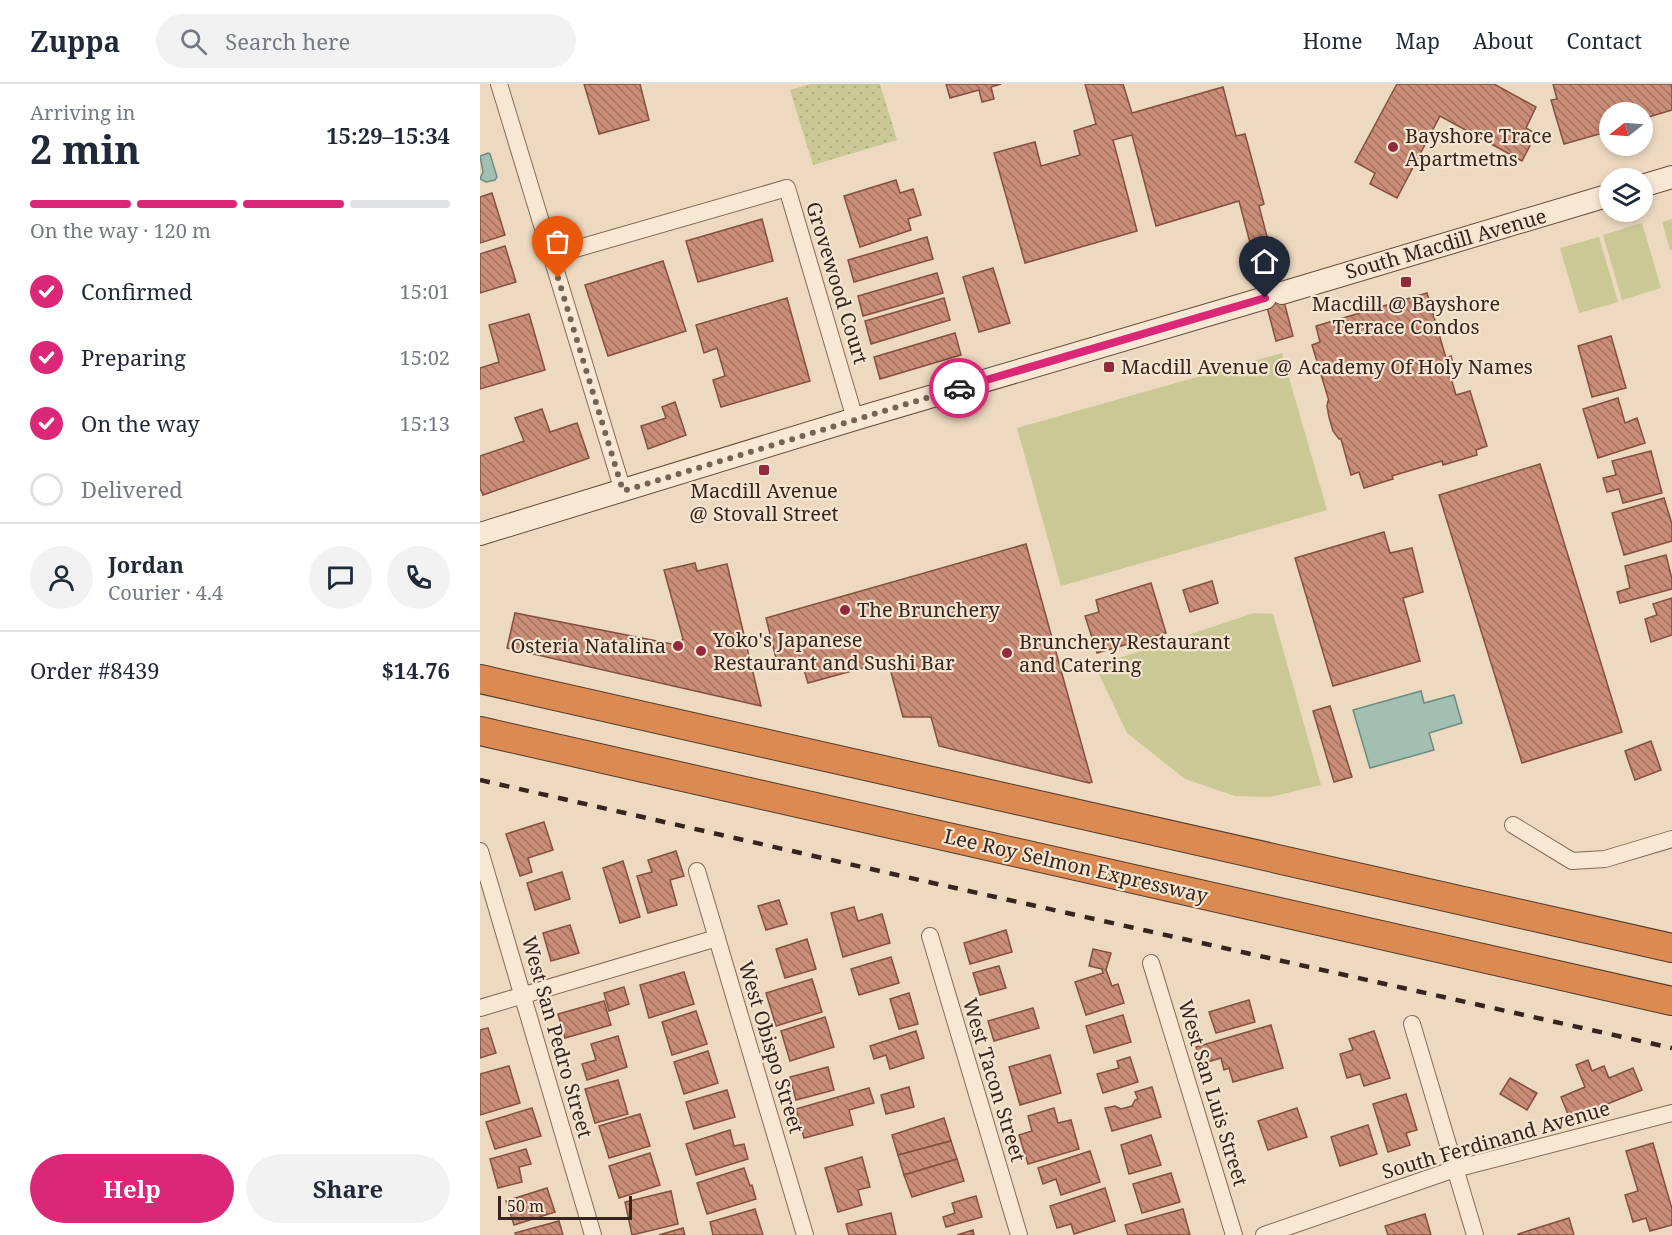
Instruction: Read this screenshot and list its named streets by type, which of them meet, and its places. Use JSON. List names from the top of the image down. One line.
{"streets":{"highway":["Lee Roy Selmon Expressway"],"street":["South Macdill Avenue","Grovewood Court","West San Pedro Street","West Obispo Street","West Tacon Street","West San Luis Street","South Ferdinand Avenue"]},"crossings":[["South Macdill Avenue","Grovewood Court"]],"places":{"other":["Bayshore Trace Apartmetns","The Brunchery","Osteria Natalina","Yoko's Japanese Restaurant and Sushi Bar","Brunchery Restaurant and Catering"],"transit":["Macdill @ Bayshore Terrace Condos","Macdill Avenue @ Academy Of Holy Names","Macdill Avenue @ Stovall Street"]},"scale_bar":"50 m","north":"left","page":{"header":"Zuppa","search":"Search here","nav":["Home","Map","About","Contact"],"heading":["2 min","Arriving in","15:29–15:34"],"panel":["Jordan","Courier · 4.4","Order #8439","$14.76"],"bar":"On the way · 120 m","list":[["Confirmed","15:01"],["Preparing","15:02"],["On the way","15:13"],"Delivered"],"buttons":["Help","Share"],"scale":"50 m"}}
